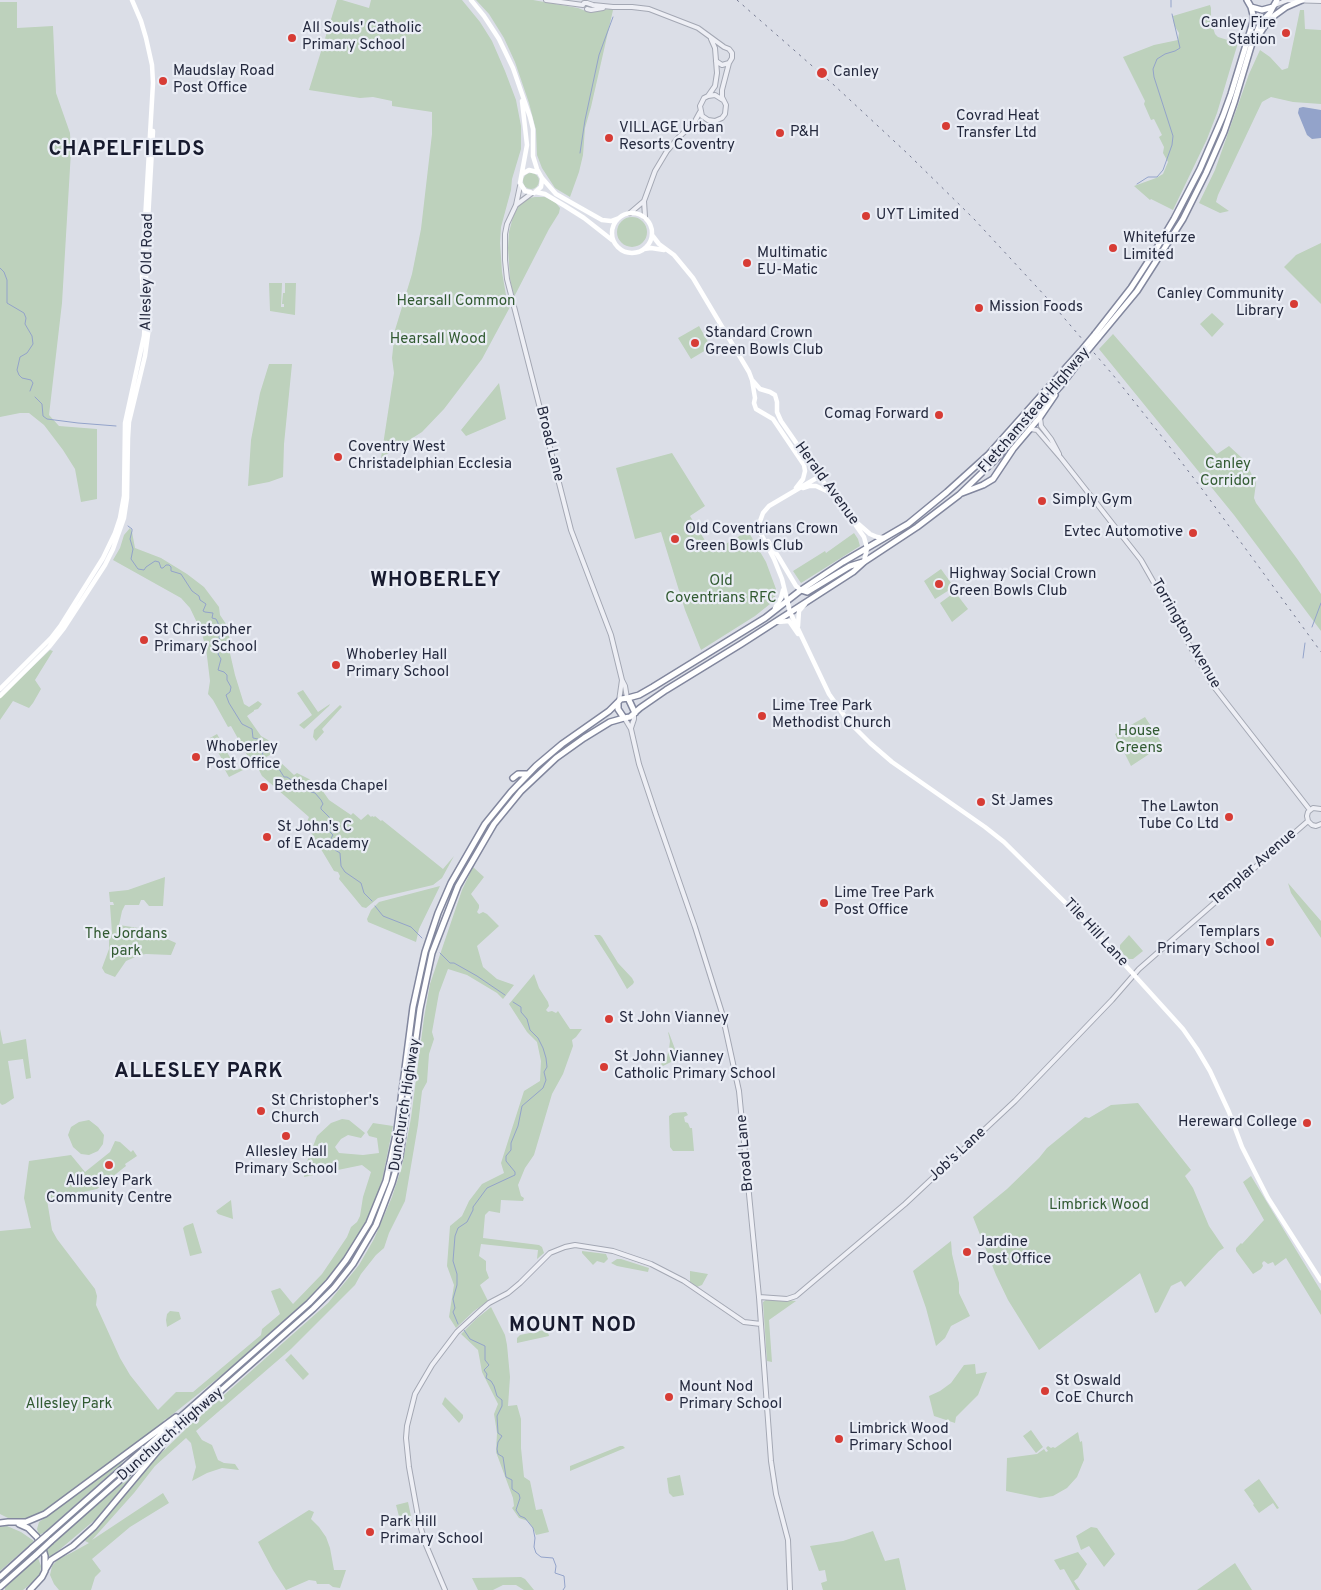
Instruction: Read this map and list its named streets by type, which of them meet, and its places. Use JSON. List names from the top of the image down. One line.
{"streets":{"highway":["Fletchamstead Highway","Dunchurch Highway"],"main road":["Allesley Old Road","Herald Avenue","Tile Hill Lane"],"street":["Broad Lane","Torrington Avenue","Templar Avenue","Job's Lane"]},"crossings":[["Fletchamstead Highway","Broad Lane"],["Fletchamstead Highway","Herald Avenue"],["Fletchamstead Highway","Tile Hill Lane"],["Fletchamstead Highway","Dunchurch Highway"],["Broad Lane","Dunchurch Highway"],["Broad Lane","Job's Lane"],["Herald Avenue","Tile Hill Lane"],["Templar Avenue","Tile Hill Lane"],["Templar Avenue","Job's Lane"],["Tile Hill Lane","Job's Lane"]],"districts":["CHAPELFIELDS","WHOBERLEY","ALLESLEY PARK","MOUNT NOD"],"parks":["Hearsall Common","Hearsall Wood","Canley Corridor","Old Coventrians RFC","House Greens","The Jordans park","Limbrick Wood","Allesley Park"],"places":["Canley Fire Station","All Souls' Catholic Primary School","Canley","Maudslay Road Post Office","Covrad Heat Transfer Ltd","P&H","VILLAGE Urban Resorts Coventry","UYT Limited","Whitefurze Limited","Multimatic EU-Matic","Canley Community Library","Mission Foods","Standard Crown Green Bowls Club","Comag Forward","Coventry West Christadelphian Ecclesia","Simply Gym","Evtec Automotive","Old Coventrians Crown Green Bowls Club","Highway Social Crown Green Bowls Club","St Christopher Primary School","Whoberley Hall Primary School","Lime Tree Park Methodist Church","Whoberley Post Office","Bethesda Chapel","St James","The Lawton Tube Co Ltd","St John's C of E Academy","Lime Tree Park Post Office","Templars Primary School","St John Vianney","St John Vianney Catholic Primary School","St Christopher's Church","Hereward College","Allesley Hall Primary School","Allesley Park Community Centre","Jardine Post Office","St Oswald CoE Church","Mount Nod Primary School","Limbrick Wood Primary School","Park Hill Primary School"]}
